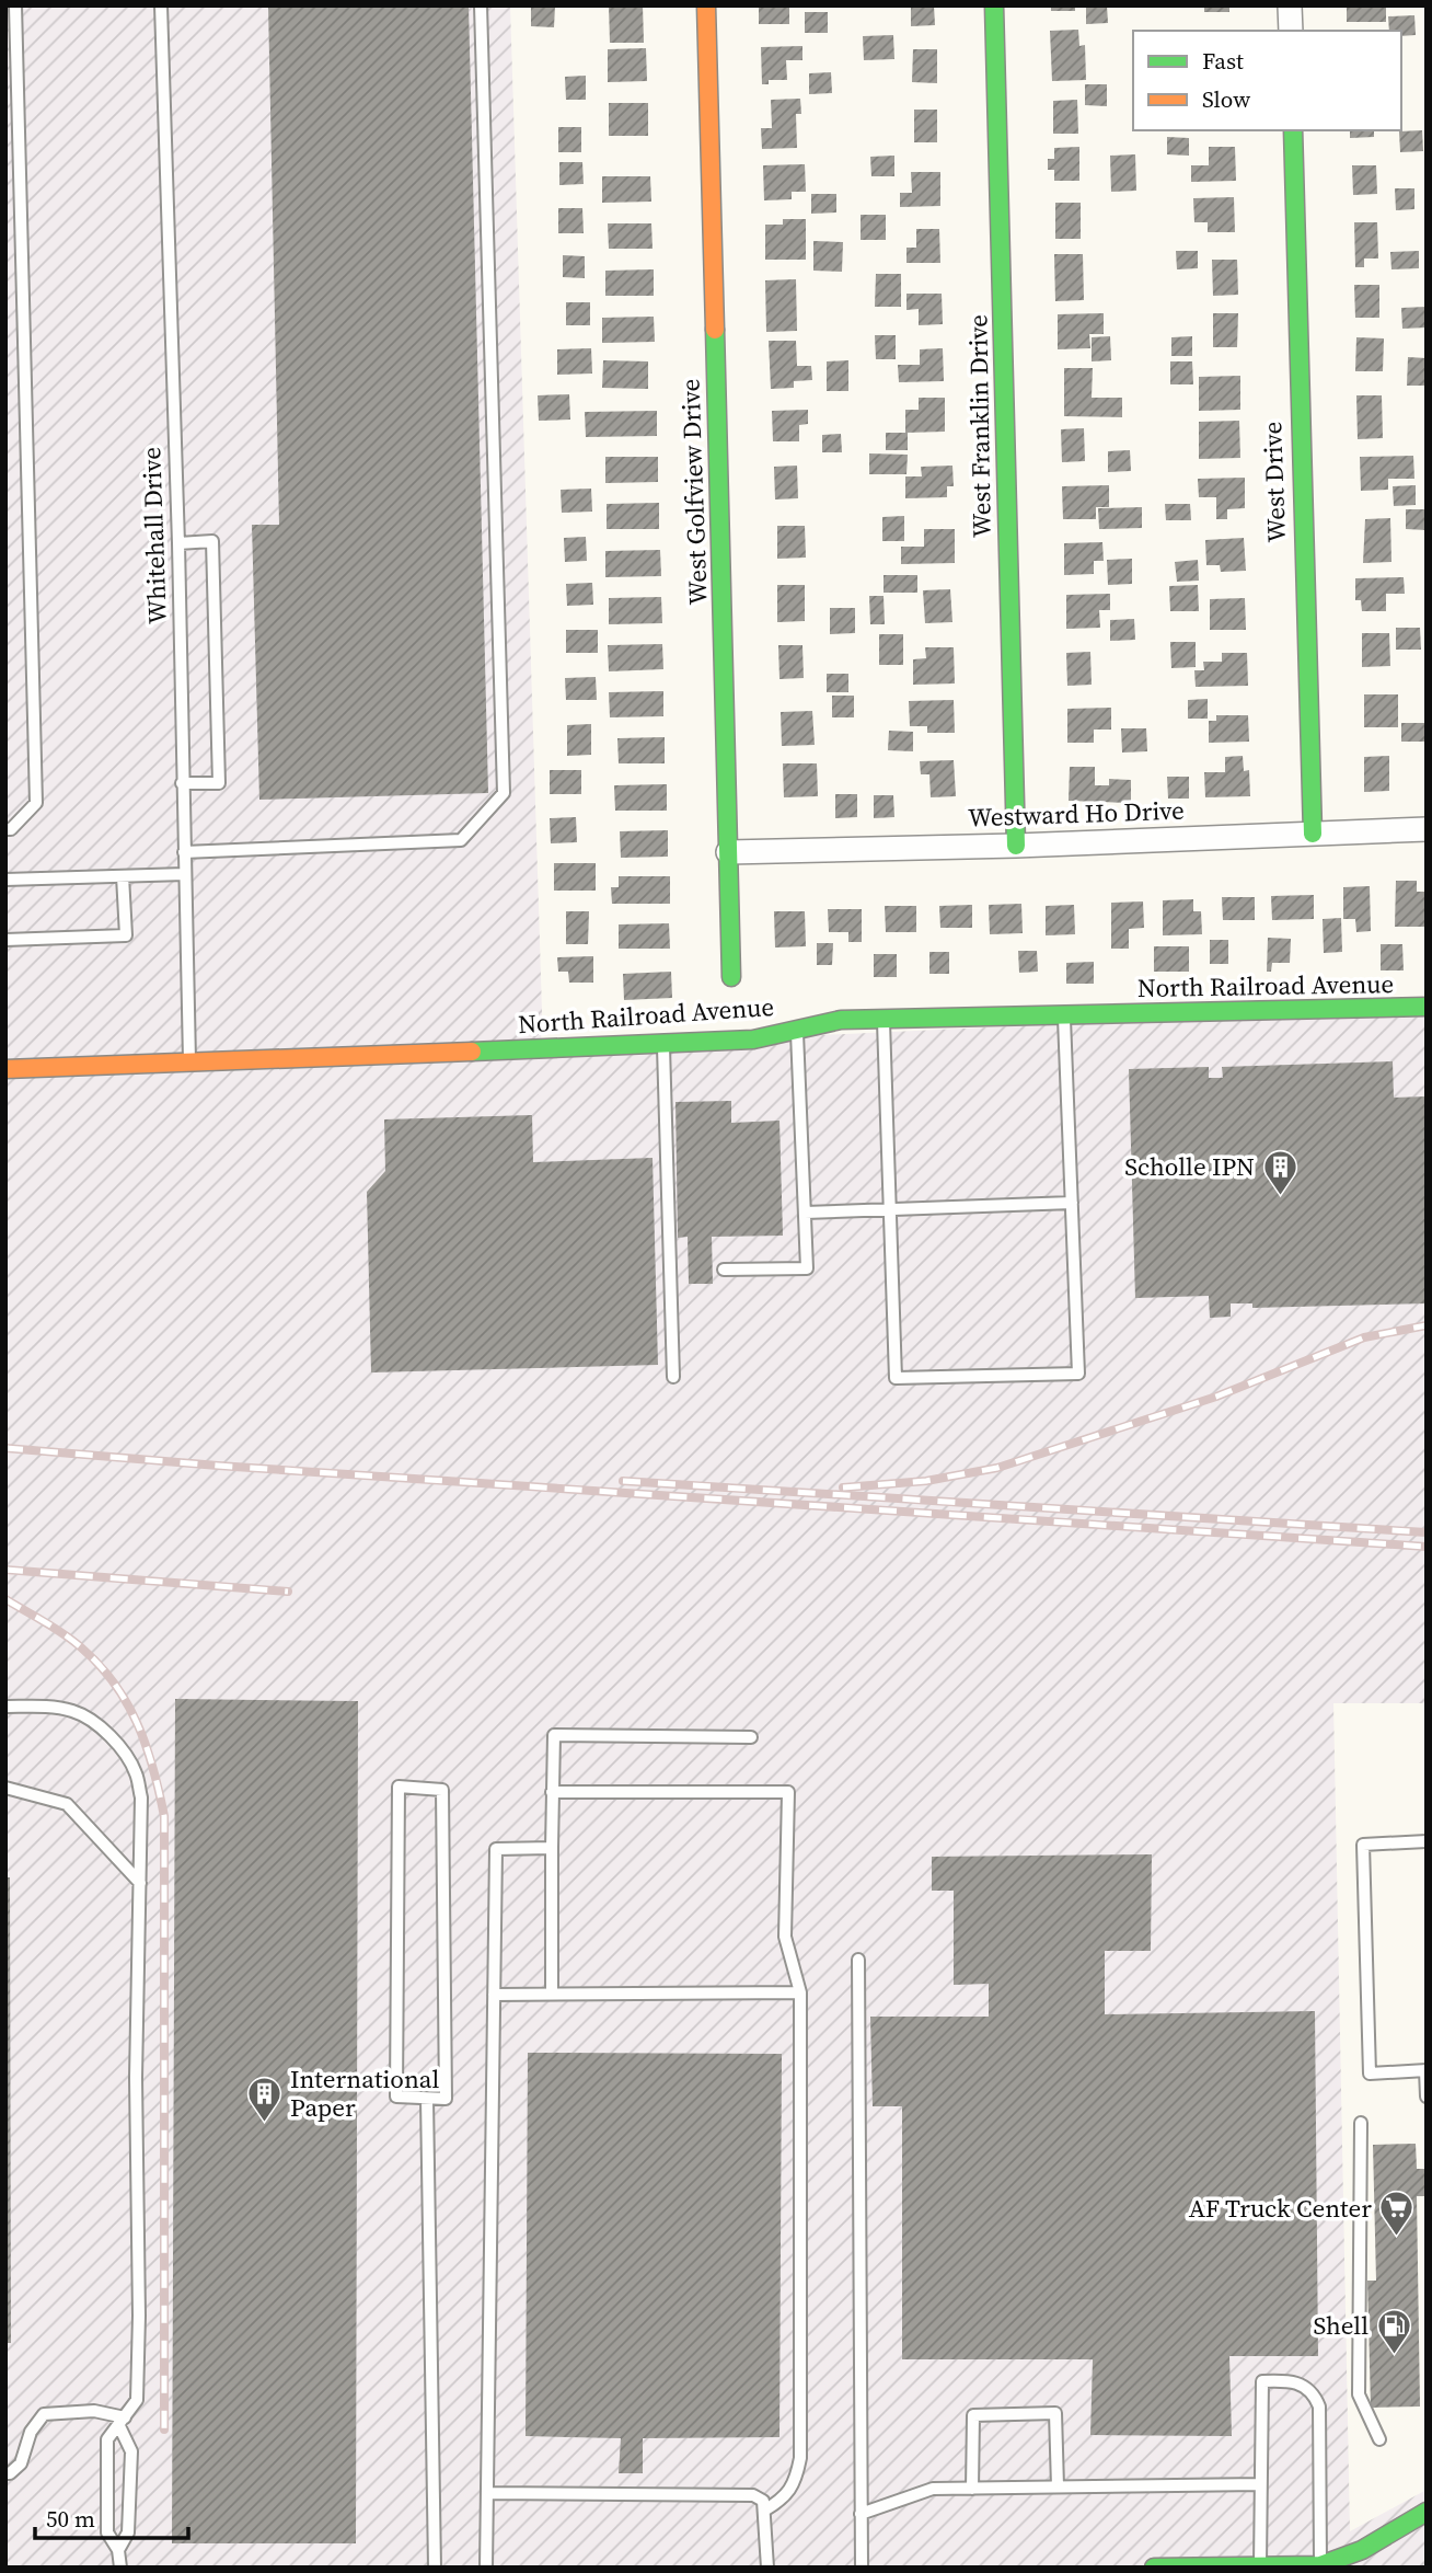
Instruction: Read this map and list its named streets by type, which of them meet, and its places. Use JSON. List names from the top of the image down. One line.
{"streets":{"street":["West Franklin Drive","West Drive","West Golfview Drive","Westward Ho Drive","North Railroad Avenue"],"lane":["Whitehall Drive"]},"crossings":[["West Franklin Drive","Westward Ho Drive"],["West Drive","Westward Ho Drive"],["West Golfview Drive","Westward Ho Drive"],["Whitehall Drive","North Railroad Avenue"]],"places":{"building":["Scholle IPN","International Paper"],"supermarket":["AF Truck Center"],"fuel station":["Shell"]},"legend":["Fast","Slow"],"scale_bar":"50 m"}
